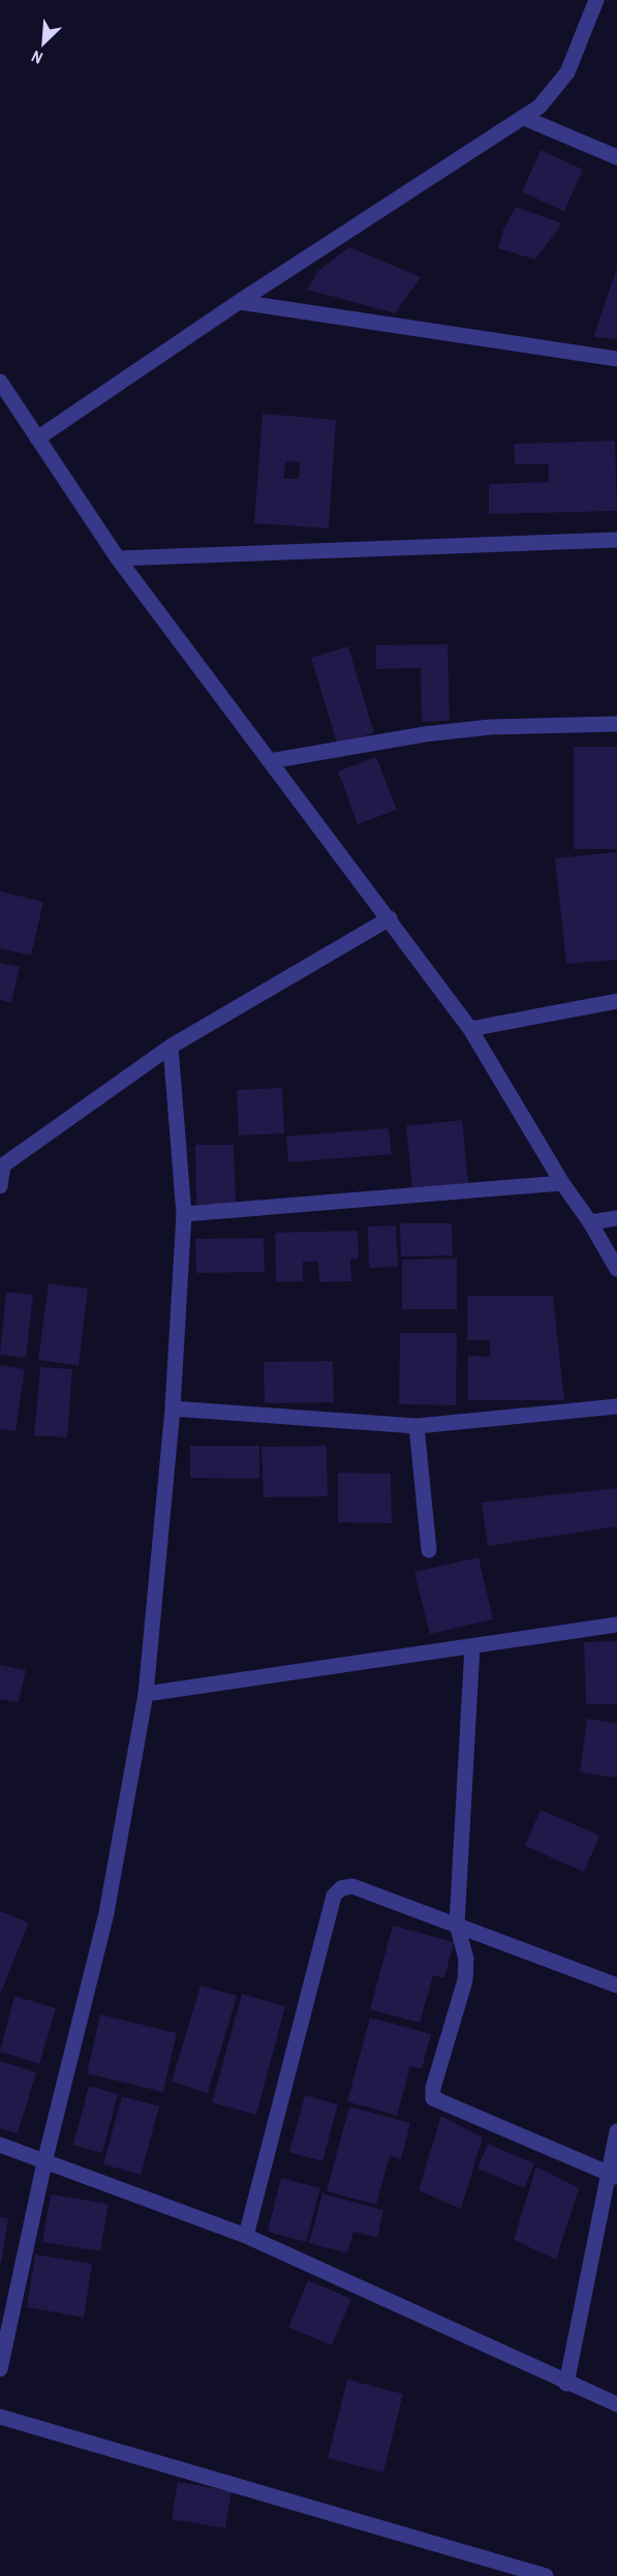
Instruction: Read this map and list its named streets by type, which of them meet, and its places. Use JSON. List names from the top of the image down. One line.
{"north":"bottom left"}
